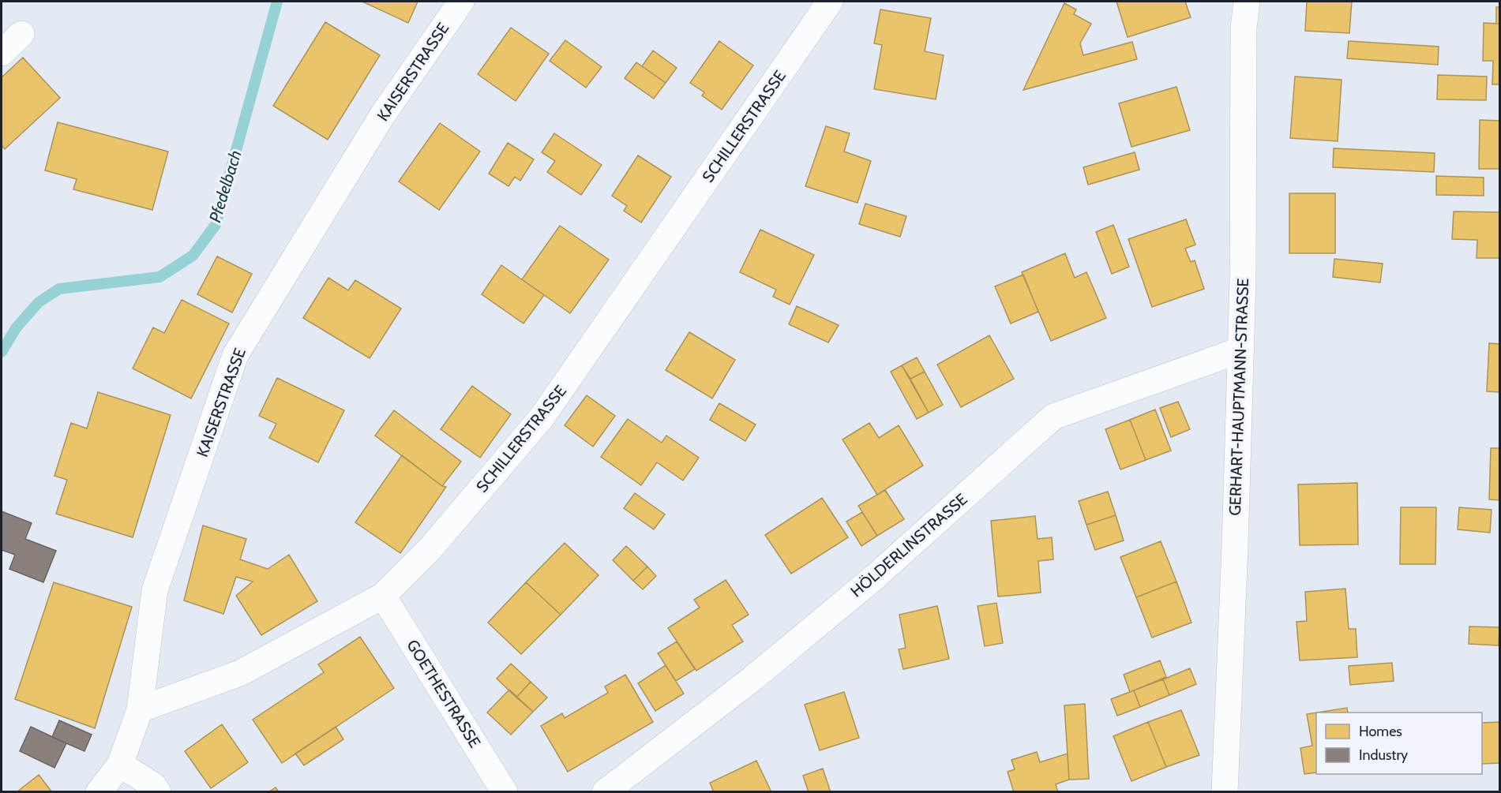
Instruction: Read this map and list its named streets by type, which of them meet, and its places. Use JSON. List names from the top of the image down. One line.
{"streets":{"street":["KAISERSTRASSE","SCHILLERSTRASSE","GERHART-HAUPTMANN-STRASSE","HÖLDERLINSTRASSE","GOETHESTRASSE"]},"crossings":[["KAISERSTRASSE","SCHILLERSTRASSE"],["SCHILLERSTRASSE","GOETHESTRASSE"],["GERHART-HAUPTMANN-STRASSE","HÖLDERLINSTRASSE"]],"water":["Pfedelbach"],"legend":["Homes","Industry"]}
